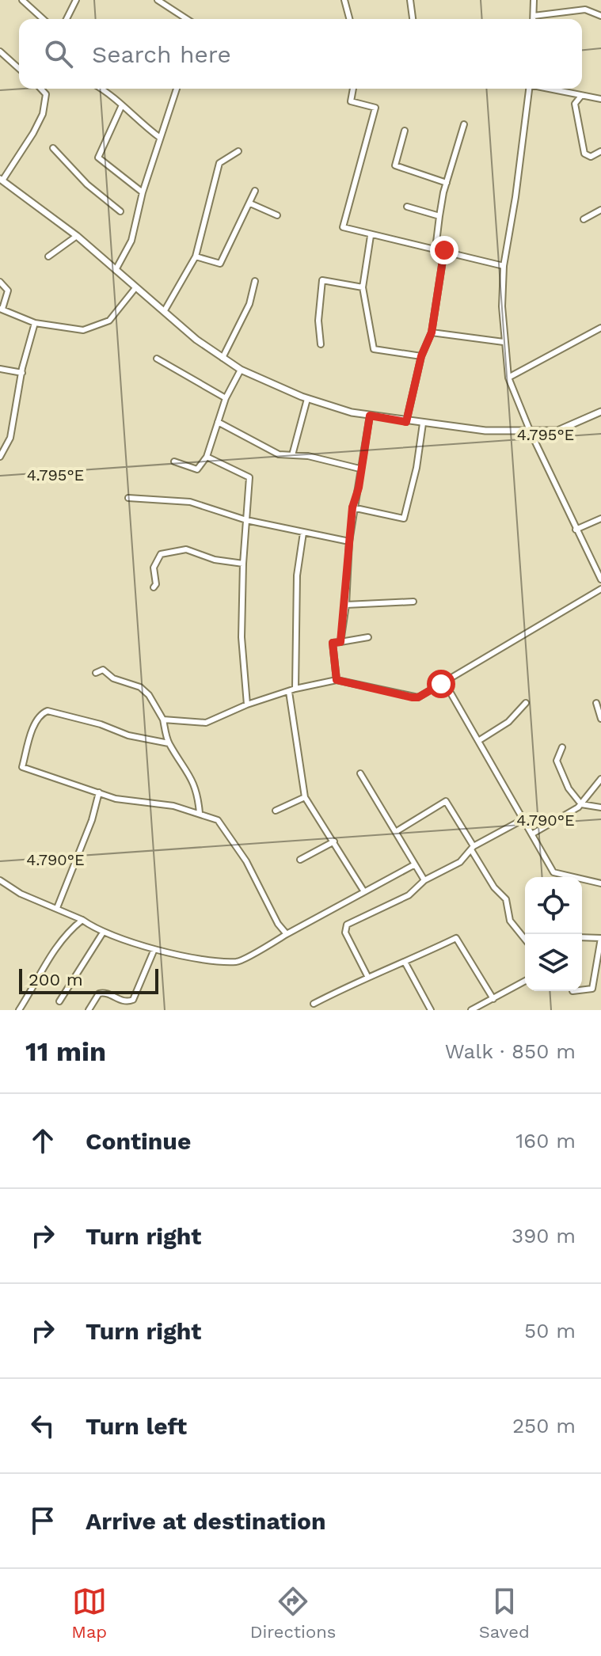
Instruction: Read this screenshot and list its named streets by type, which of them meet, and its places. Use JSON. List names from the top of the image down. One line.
{"scale_bar":"200 m","page":{"search":"Search here","scale":"200 m","heading":["11 min","Walk · 850 m"],"list":[["Continue","160 m"],["Turn right","390 m"],["Turn right","50 m"],["Turn left","250 m"],"Arrive at destination"],"nav":["Map","Directions","Saved"]},"coordinates":["4.795°E","4.790°E"]}
